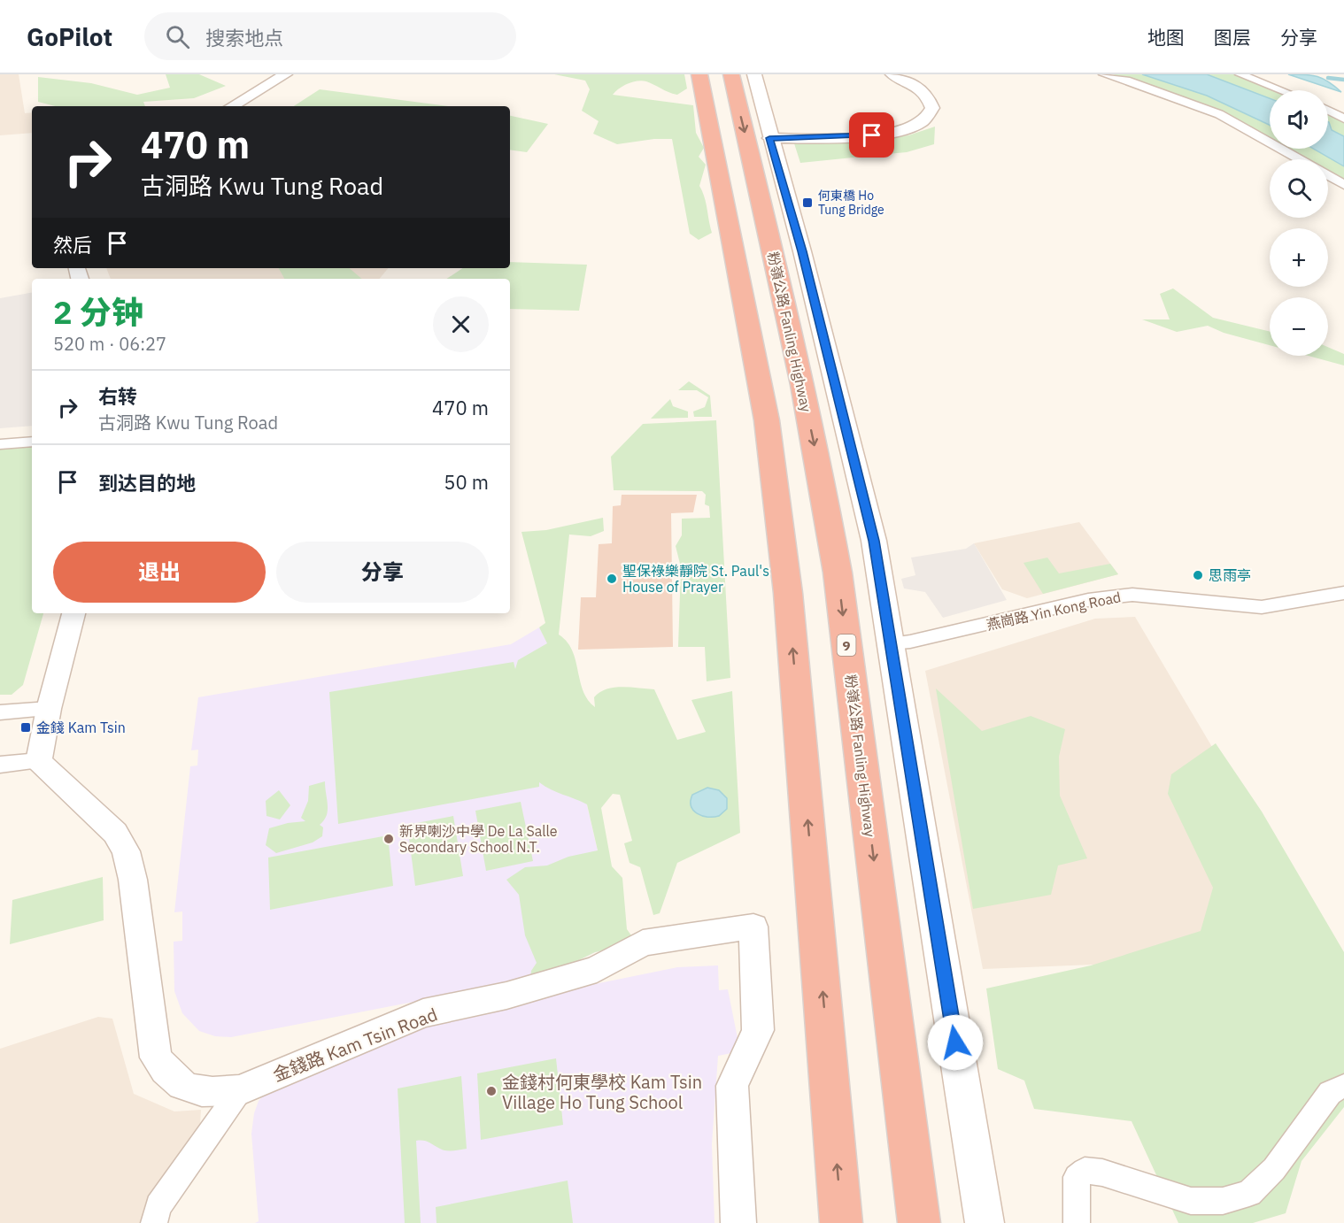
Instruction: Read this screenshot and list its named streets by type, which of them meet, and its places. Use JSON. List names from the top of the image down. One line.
{"streets":{"highway":["粉嶺公路 Fanling Highway","9"],"street":["燕崗路 Yin Kong Road","金錢路 Kam Tsin Road"]},"places":{"transit":["何東橋 Ho Tung Bridge","金錢 Kam Tsin"],"other":["思雨亭","聖保祿樂靜院 St. Paul's House of Prayer","新界喇沙中學 De La Salle Secondary School N.T.","金錢村何東學校 Kam Tsin Village Ho Tung School"]},"page":{"header":"GoPilot","search":"搜索地点","nav":["地图","图层","分享"],"map_buttons":["+","−"],"turn":["470 m","古洞路 Kwu Tung Road"],"then":"然后","heading":["2 分钟","520 m · 06:27"],"list":[{"name":"右转","note":"古洞路 Kwu Tung Road","value":"470 m"},{"name":"到达目的地","value":"50 m"}],"buttons":["退出","分享"]}}
